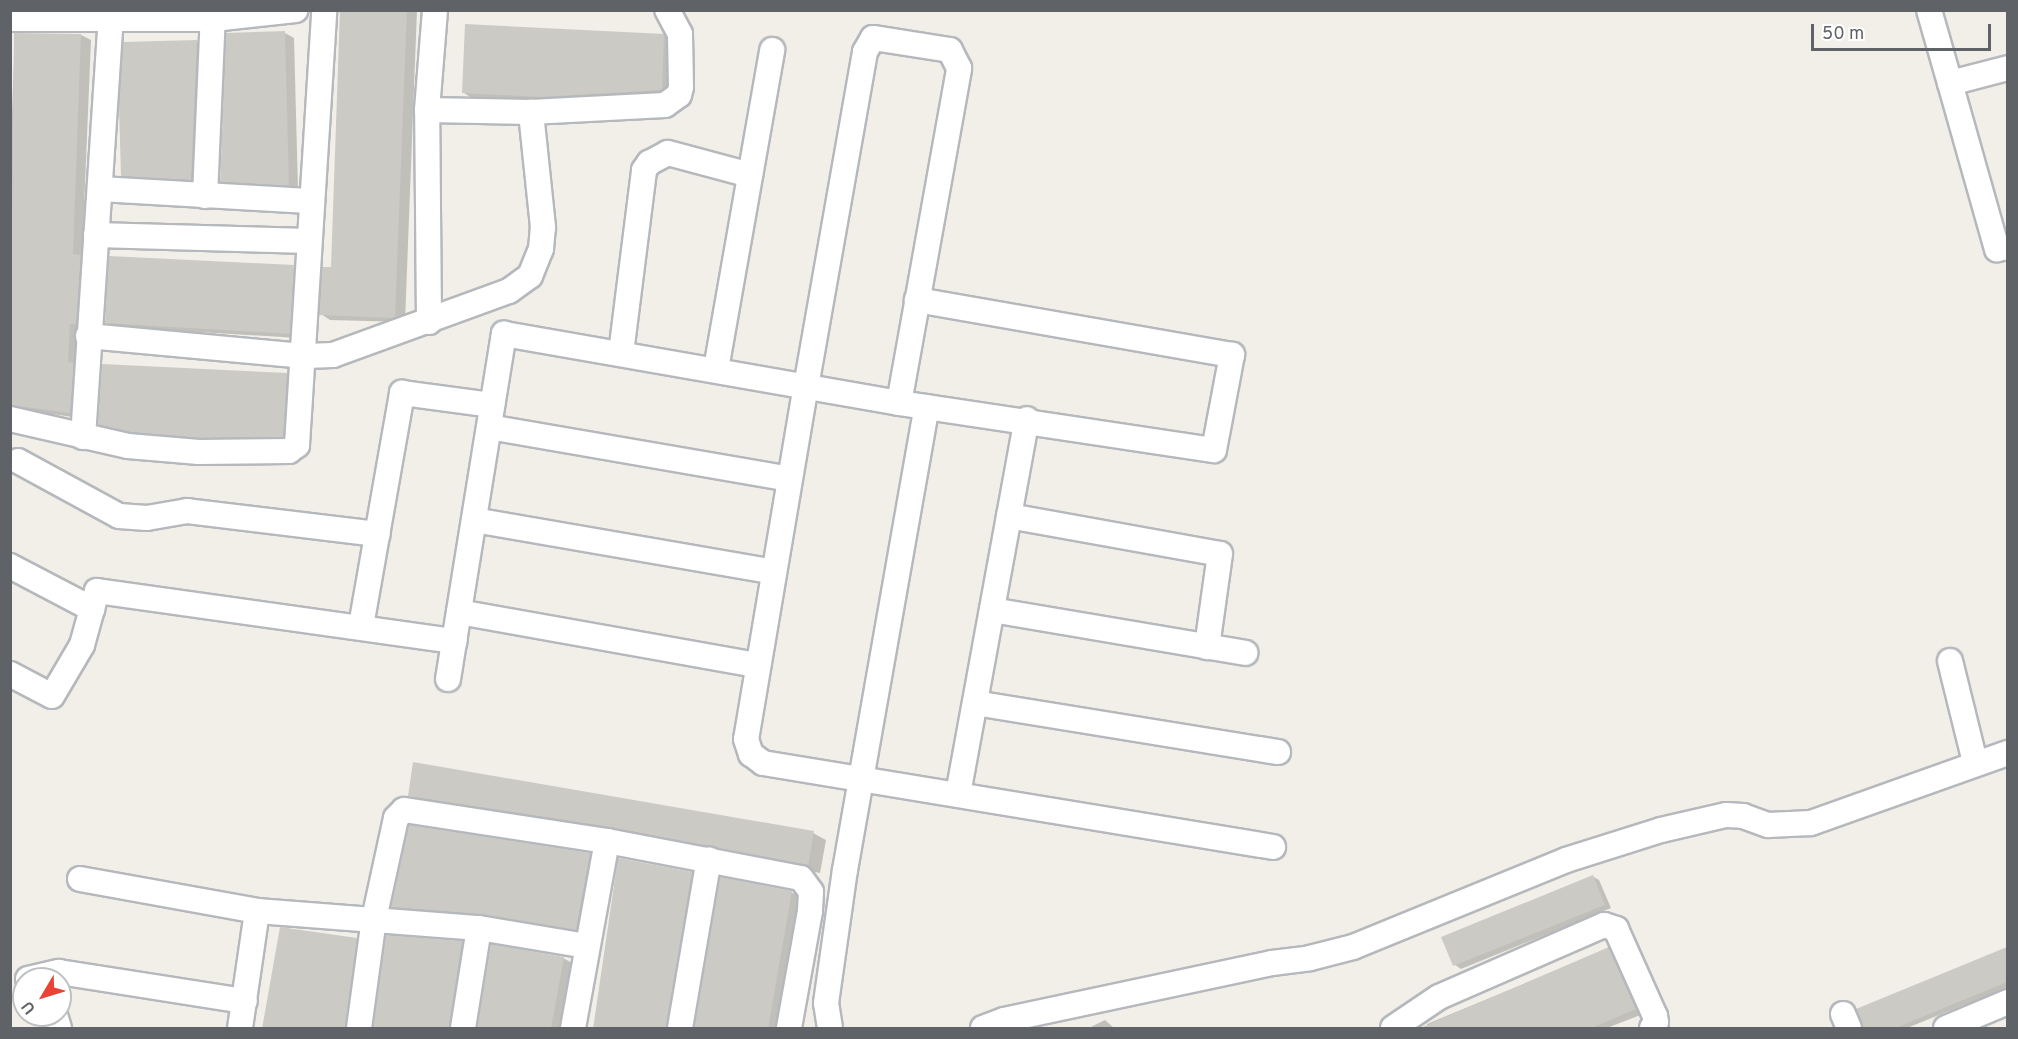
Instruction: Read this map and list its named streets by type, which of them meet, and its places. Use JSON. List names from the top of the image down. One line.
{"scale_bar":"50 m","north":"bottom left"}
